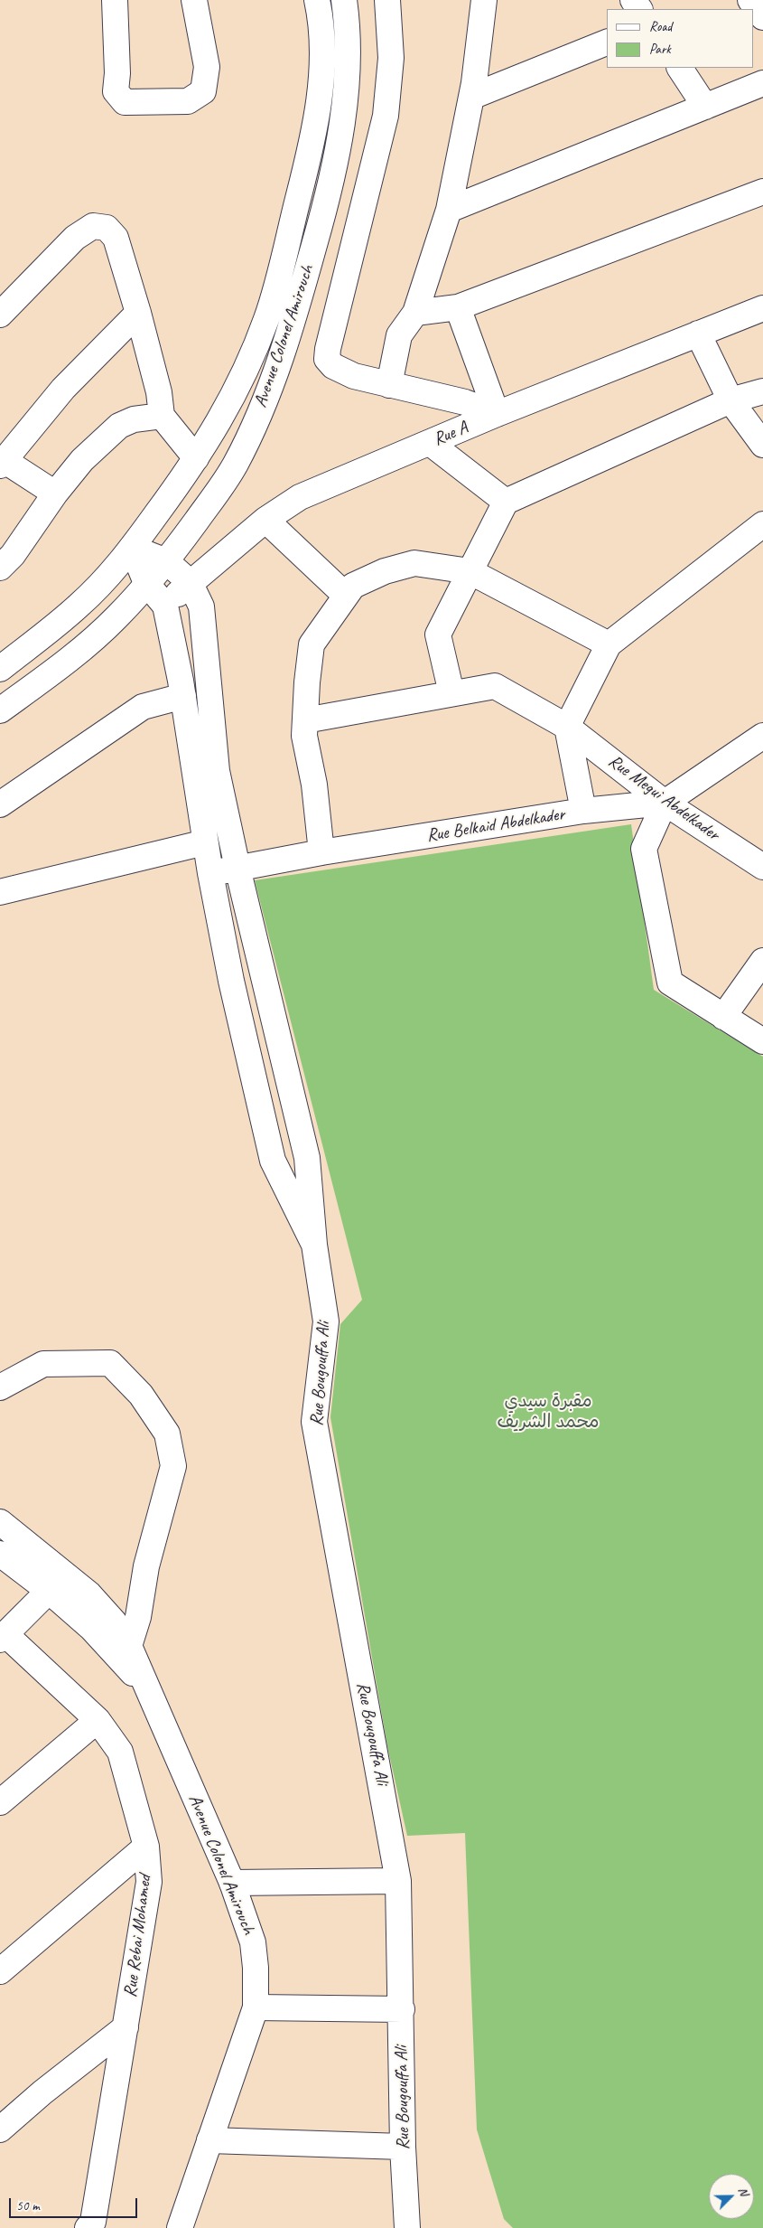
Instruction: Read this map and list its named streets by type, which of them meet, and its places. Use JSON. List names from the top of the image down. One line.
{"streets":{"street":["Avenue Colonel Amirouch","Rue A","Rue Megui Abdelkader","Rue Belkaid Abdelkader","Rue Bougouffa Ali","Rue Rebai Mohamed"]},"crossings":[["Rue Megui Abdelkader","Rue Belkaid Abdelkader"]],"parks":["مقبرة سيدي محمد الشريف"],"legend":["Road","Park"],"scale_bar":"50 m","north":"top right"}
